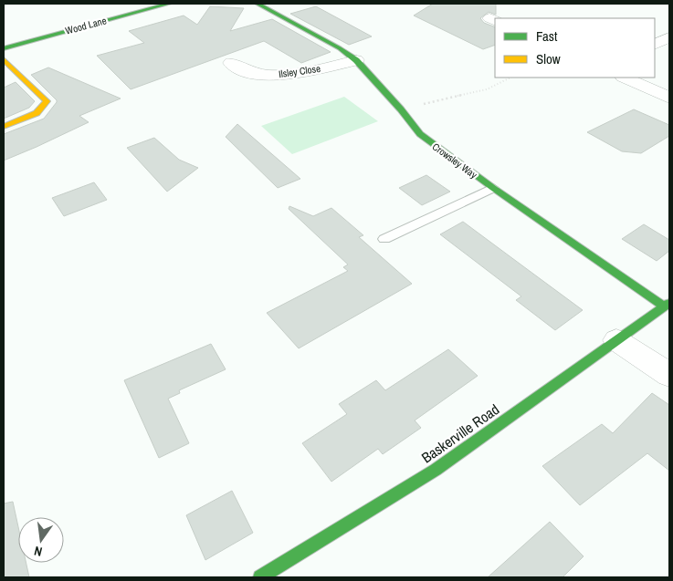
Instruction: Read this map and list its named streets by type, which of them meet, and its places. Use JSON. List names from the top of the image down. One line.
{"streets":{"street":["Wood Lane","Ilsley Close","Crowsley Way","Baskerville Road"]},"crossings":[["Ilsley Close","Crowsley Way"],["Crowsley Way","Baskerville Road"]],"legend":["Fast","Slow"],"north":"bottom"}
